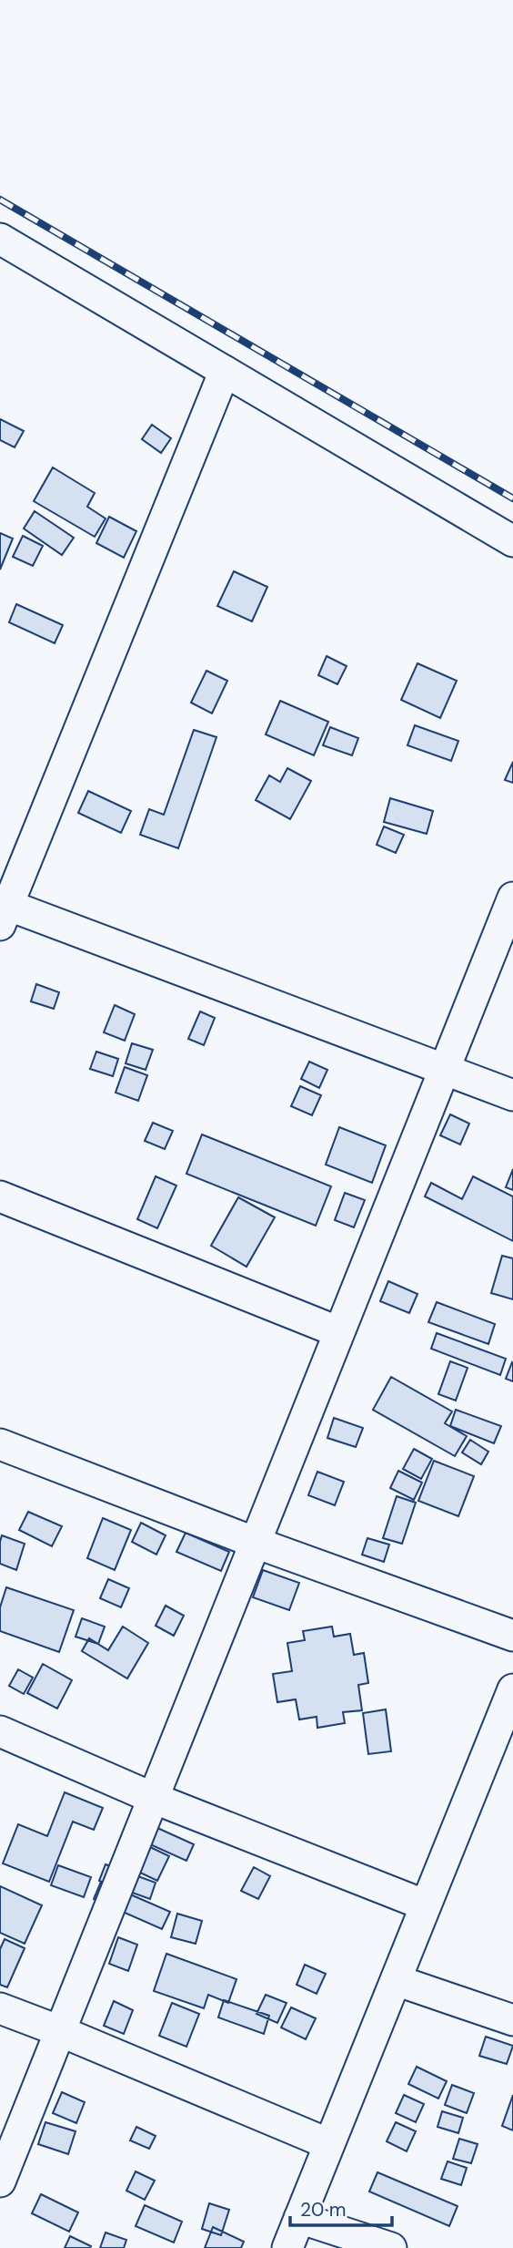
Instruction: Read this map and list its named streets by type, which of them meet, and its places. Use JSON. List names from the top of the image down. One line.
{"scale_bar":"20 m"}
